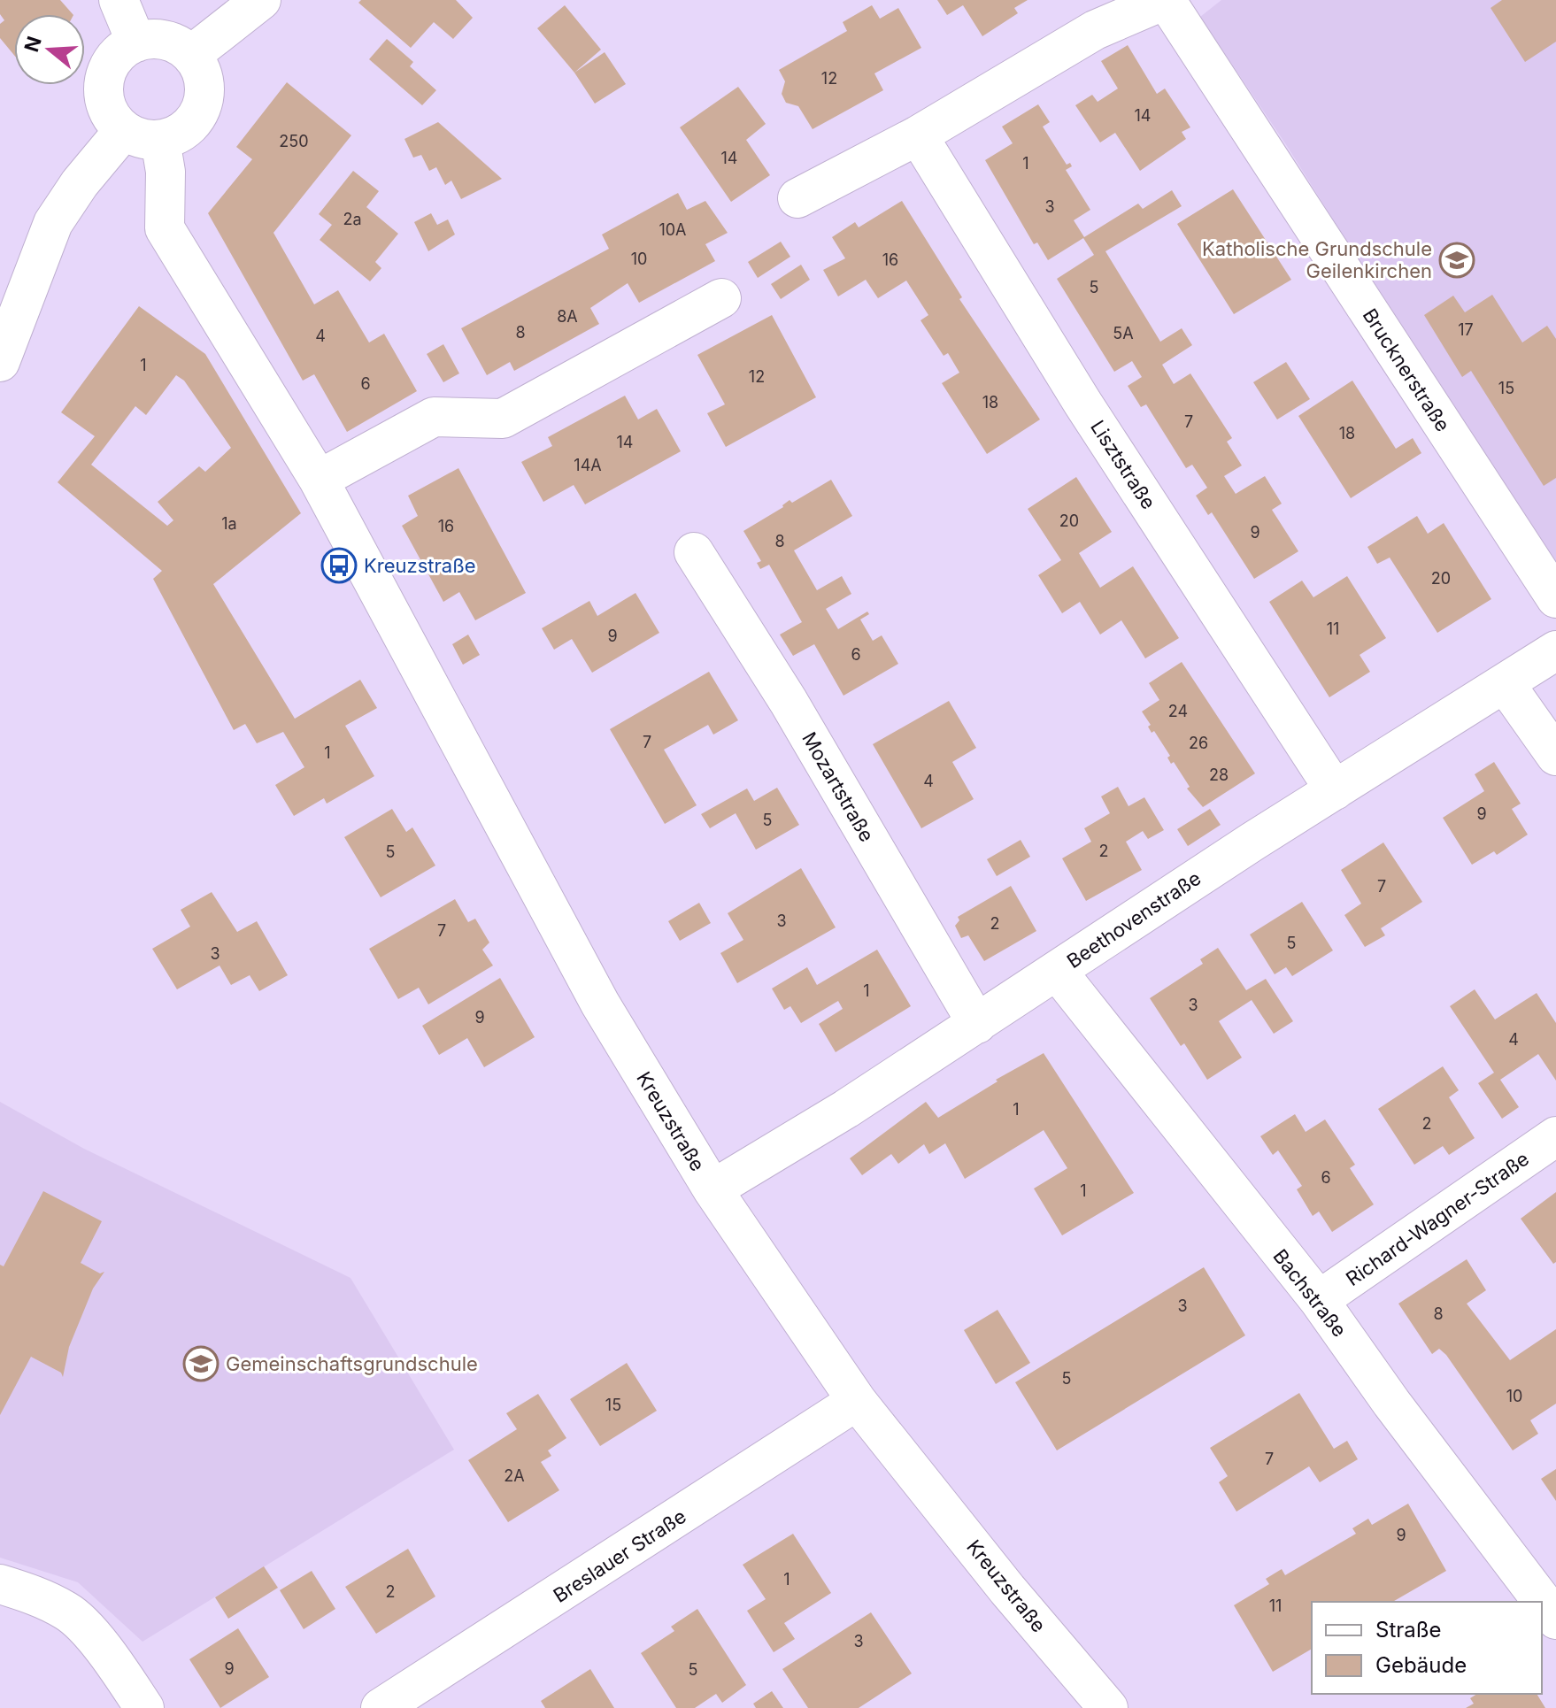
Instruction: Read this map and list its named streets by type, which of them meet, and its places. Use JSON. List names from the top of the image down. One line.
{"streets":{"street":["Brucknerstraße","Lisztstraße","Mozartstraße","Beethovenstraße","Kreuzstraße","Richard-Wagner-Straße","Bachstraße","Breslauer Straße"]},"crossings":[["Lisztstraße","Beethovenstraße"],["Mozartstraße","Beethovenstraße"],["Beethovenstraße","Kreuzstraße"],["Beethovenstraße","Bachstraße"],["Kreuzstraße","Breslauer Straße"],["Richard-Wagner-Straße","Bachstraße"]],"places":{"school or university":["Katholische Grundschule Geilenkirchen","Gemeinschaftsgrundschule"],"bus stop":["Kreuzstraße"]},"house_numbers":["12","14","250","14","1","3","2a","10A","10","16","5","8A","17","8","5A","4","1","12","6","15","18","7","18","14","14A","20","1a","16","9","8","20","11","9","6","24","7","26","1","28","4","9","5","2","5","7","3","2","7","5","3","1","3","9","4","1","2","6","1","3","8","5","10","15","7","2A","9","1","2","11","3","9","5"],"legend":["Straße","Gebäude"],"north":"left"}
